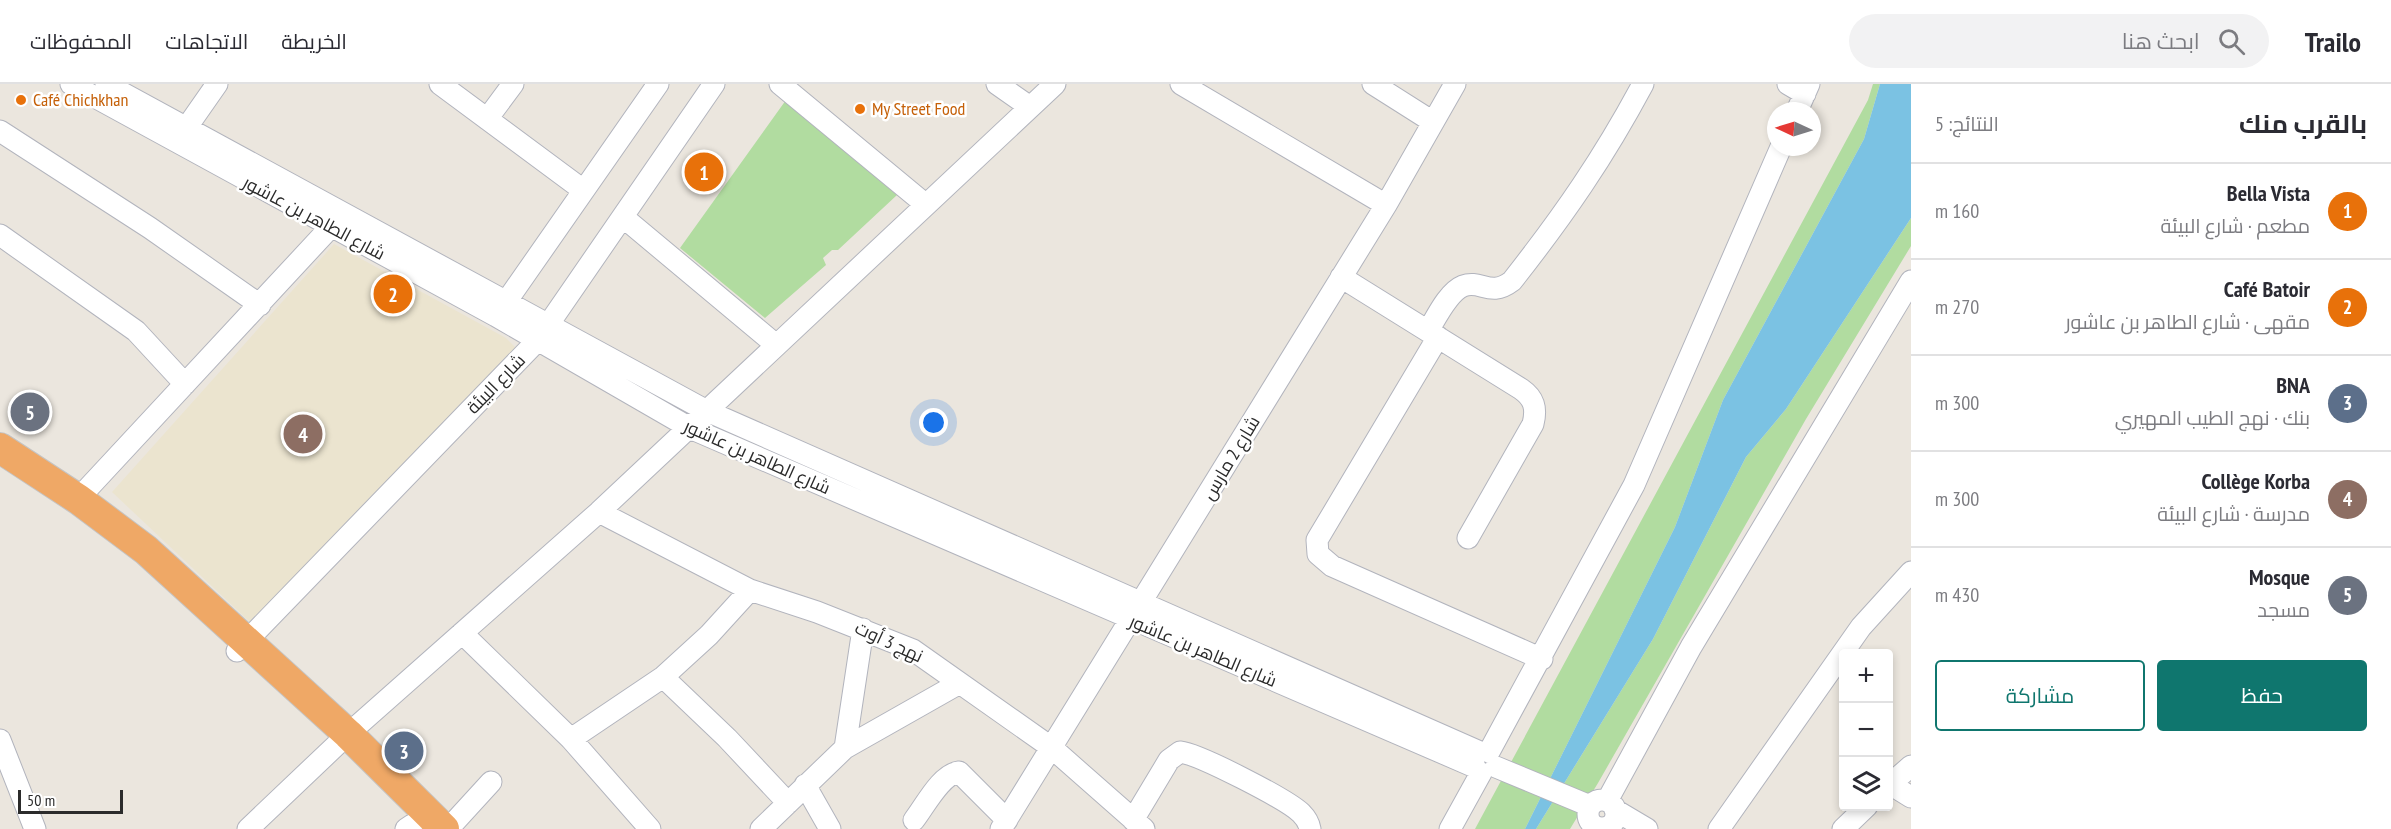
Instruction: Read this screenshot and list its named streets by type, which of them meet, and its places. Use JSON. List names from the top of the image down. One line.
{"streets":{"street":["شارع الطاهر بن عاشور","شارع البيئة","شارع 2 مارس","نهج 3 أوت"]},"crossings":[["شارع الطاهر بن عاشور","شارع البيئة"],["شارع الطاهر بن عاشور","شارع 2 مارس"],["شارع 2 مارس","نهج 3 أوت"]],"places":["Café Chichkhan","My Street Food"],"scale_bar":"50 m","north":"left","page":{"header":"Trailo","search":"ابحث هنا","nav":["الخريطة","الاتجاهات","المحفوظات"],"heading":["بالقرب منك","النتائج: 5"],"pins":["1","2","5","4","3"],"list":[{"mark":"1","name":"Bella Vista","note":"مطعم · شارع البيئة","value":"160 m"},{"mark":"2","name":"Café Batoir","note":"مقهى · شارع الطاهر بن عاشور","value":"270 m"},{"mark":"3","name":"BNA","note":"بنك · نهج الطيب المهيري","value":"300 m"},{"mark":"4","name":"Collège Korba","note":"مدرسة · شارع البيئة","value":"300 m"},{"mark":"5","name":"Mosque","note":"مسجد","value":"430 m"}],"buttons":["حفظ","مشاركة"],"map_buttons":["+","−"],"scale":"50 m"}}
